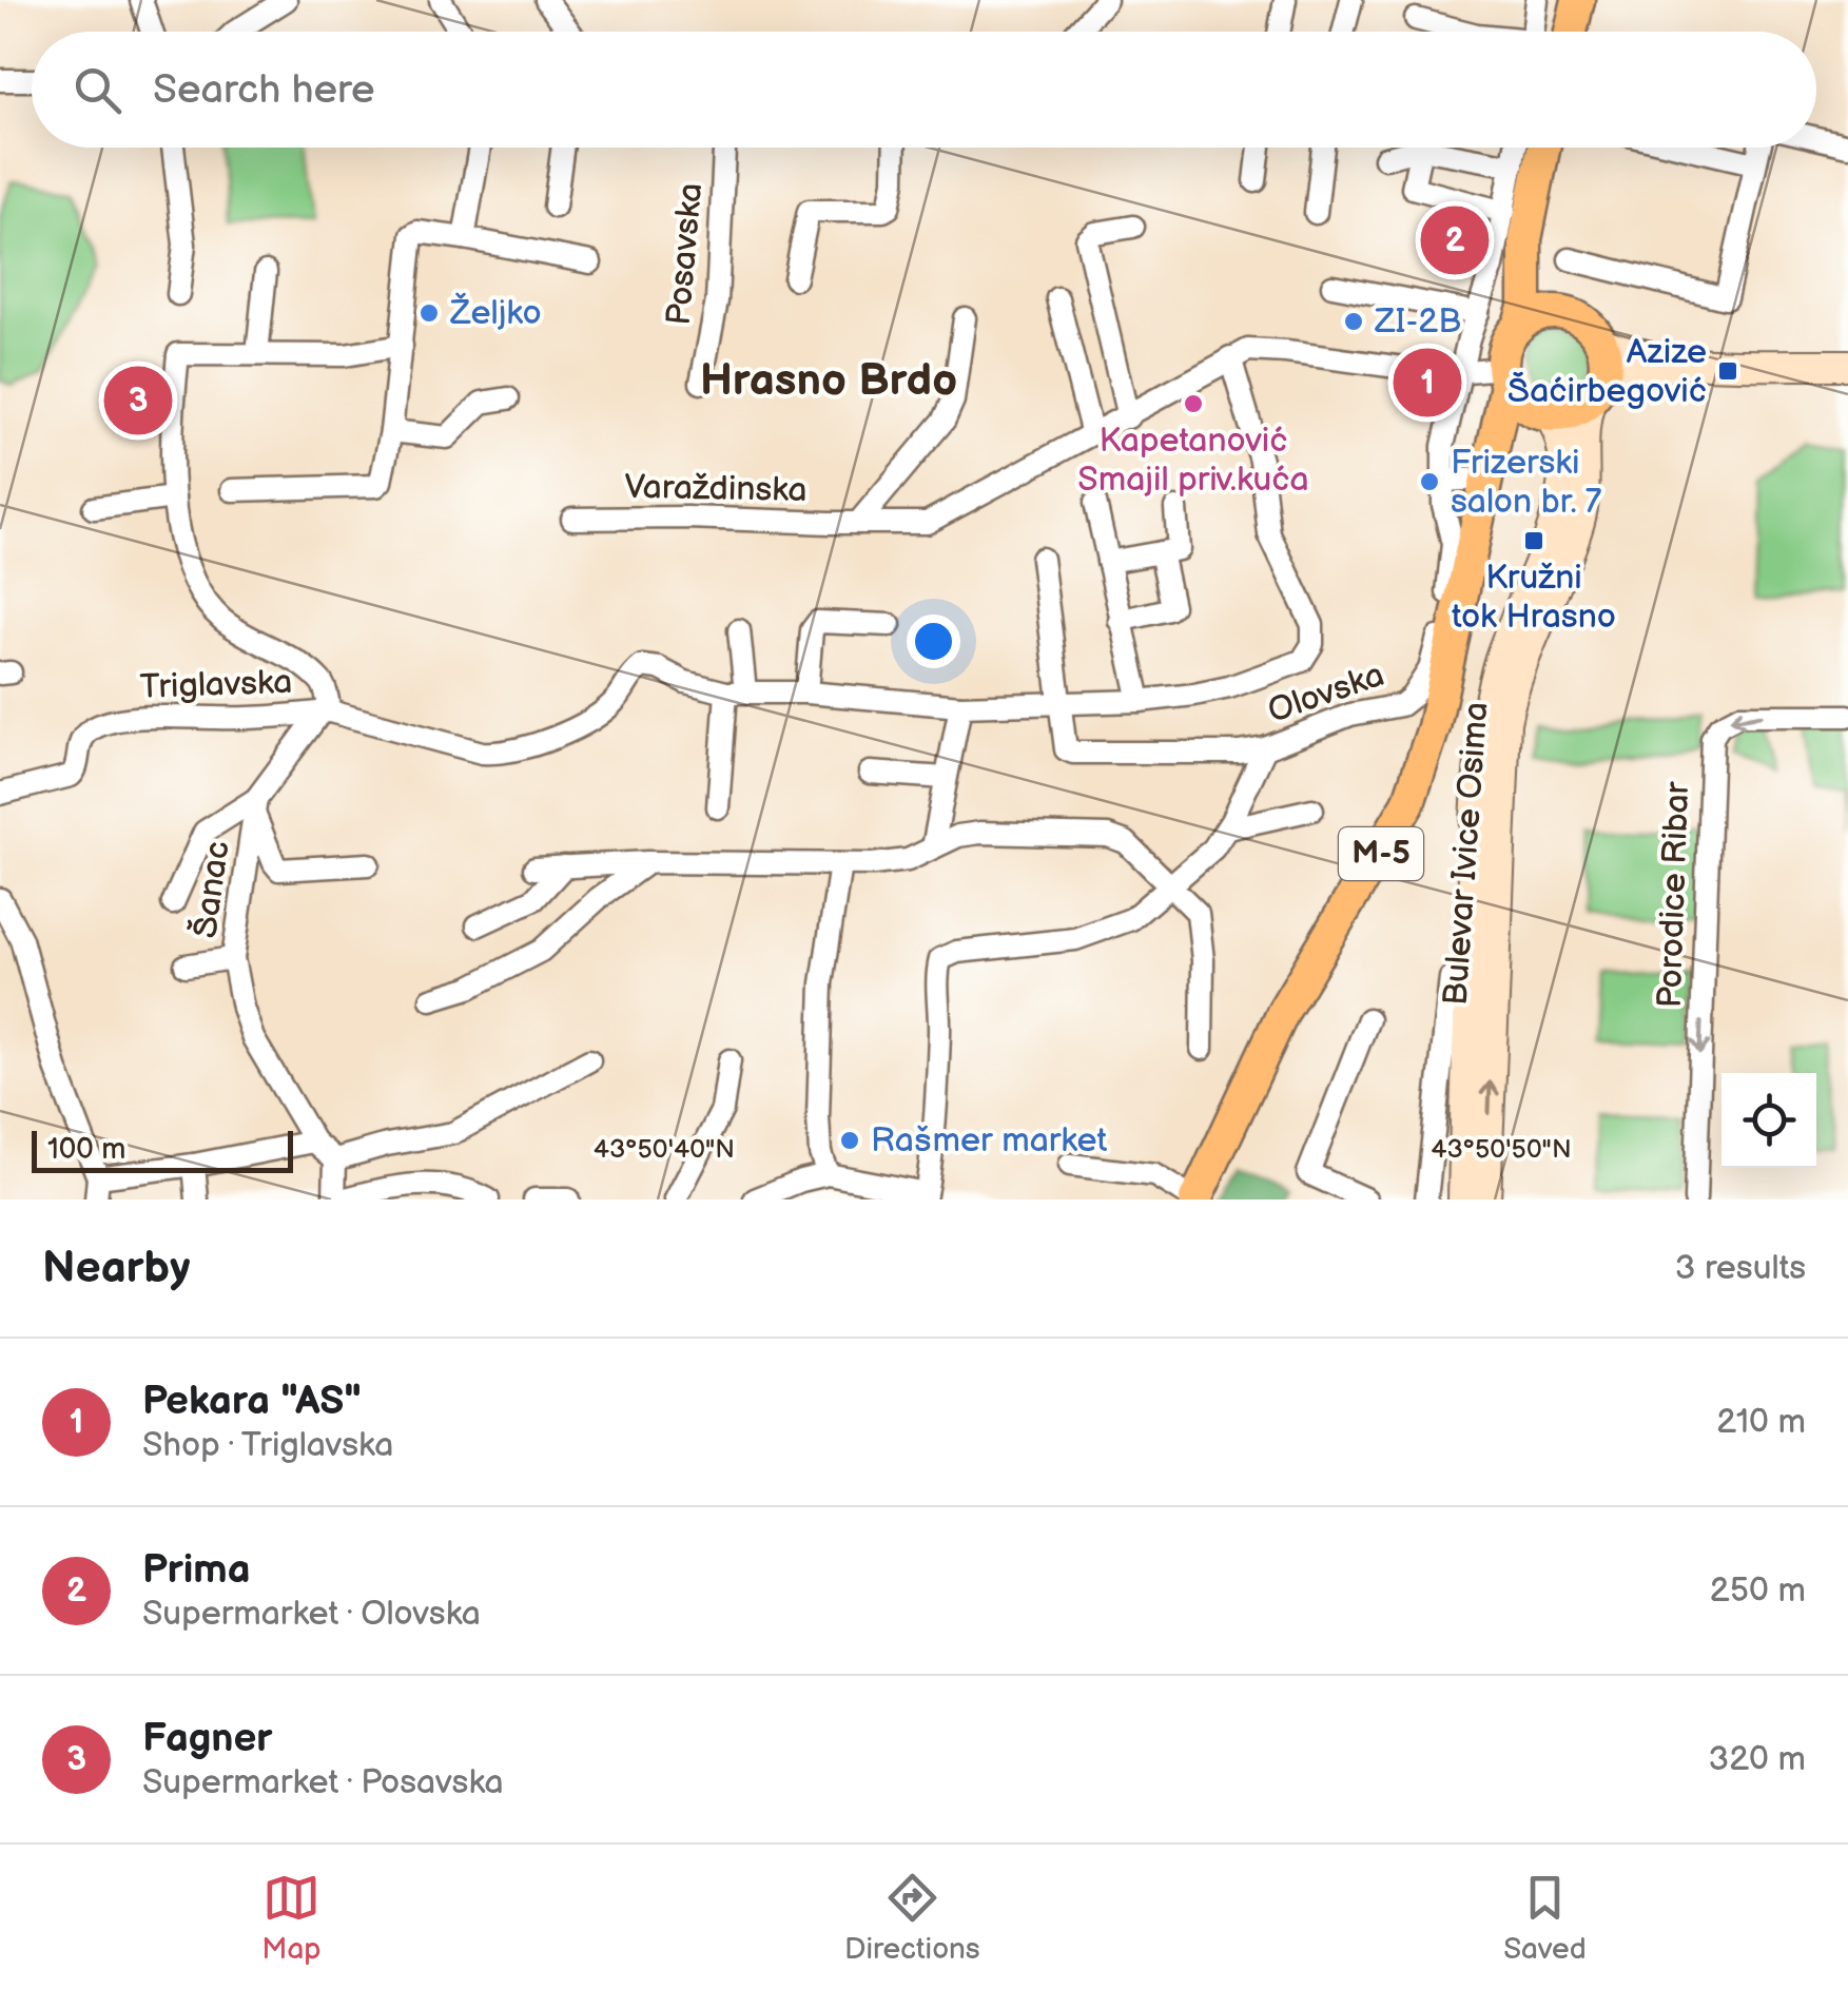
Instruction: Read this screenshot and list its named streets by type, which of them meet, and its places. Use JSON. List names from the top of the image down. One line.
{"streets":{"main road":["M-5","Bulevar Ivice Osima"],"street":["Posavska","Varaždinska","Triglavska","Olovska","Šanac","Porodice Ribar"]},"crossings":[["Varaždinska","Triglavska"],["Triglavska","Olovska"],["Triglavska","Šanac"],["M-5","Bulevar Ivice Osima"]],"one_way":["Porodice Ribar"],"districts":["Hrasno Brdo"],"places":{"other":["Željko","ZI-2B","Kapetanović Smajil priv.kuća","Frizerski salon br. 7","Rašmer market"],"transit":["Azize Šaćirbegović","Kružni tok Hrasno"]},"scale_bar":"100 m","page":{"search":"Search here","pins":["2","1","3"],"scale":"100 m","heading":["Nearby","3 results"],"list":[{"mark":"1","name":"Pekara \"AS\"","note":"Shop · Triglavska","value":"210 m"},{"mark":"2","name":"Prima","note":"Supermarket · Olovska","value":"250 m"},{"mark":"3","name":"Fagner","note":"Supermarket · Posavska","value":"320 m"}],"nav":["Map","Directions","Saved"]},"coordinates":["43°50'40\"N","43°50'50\"N"]}
